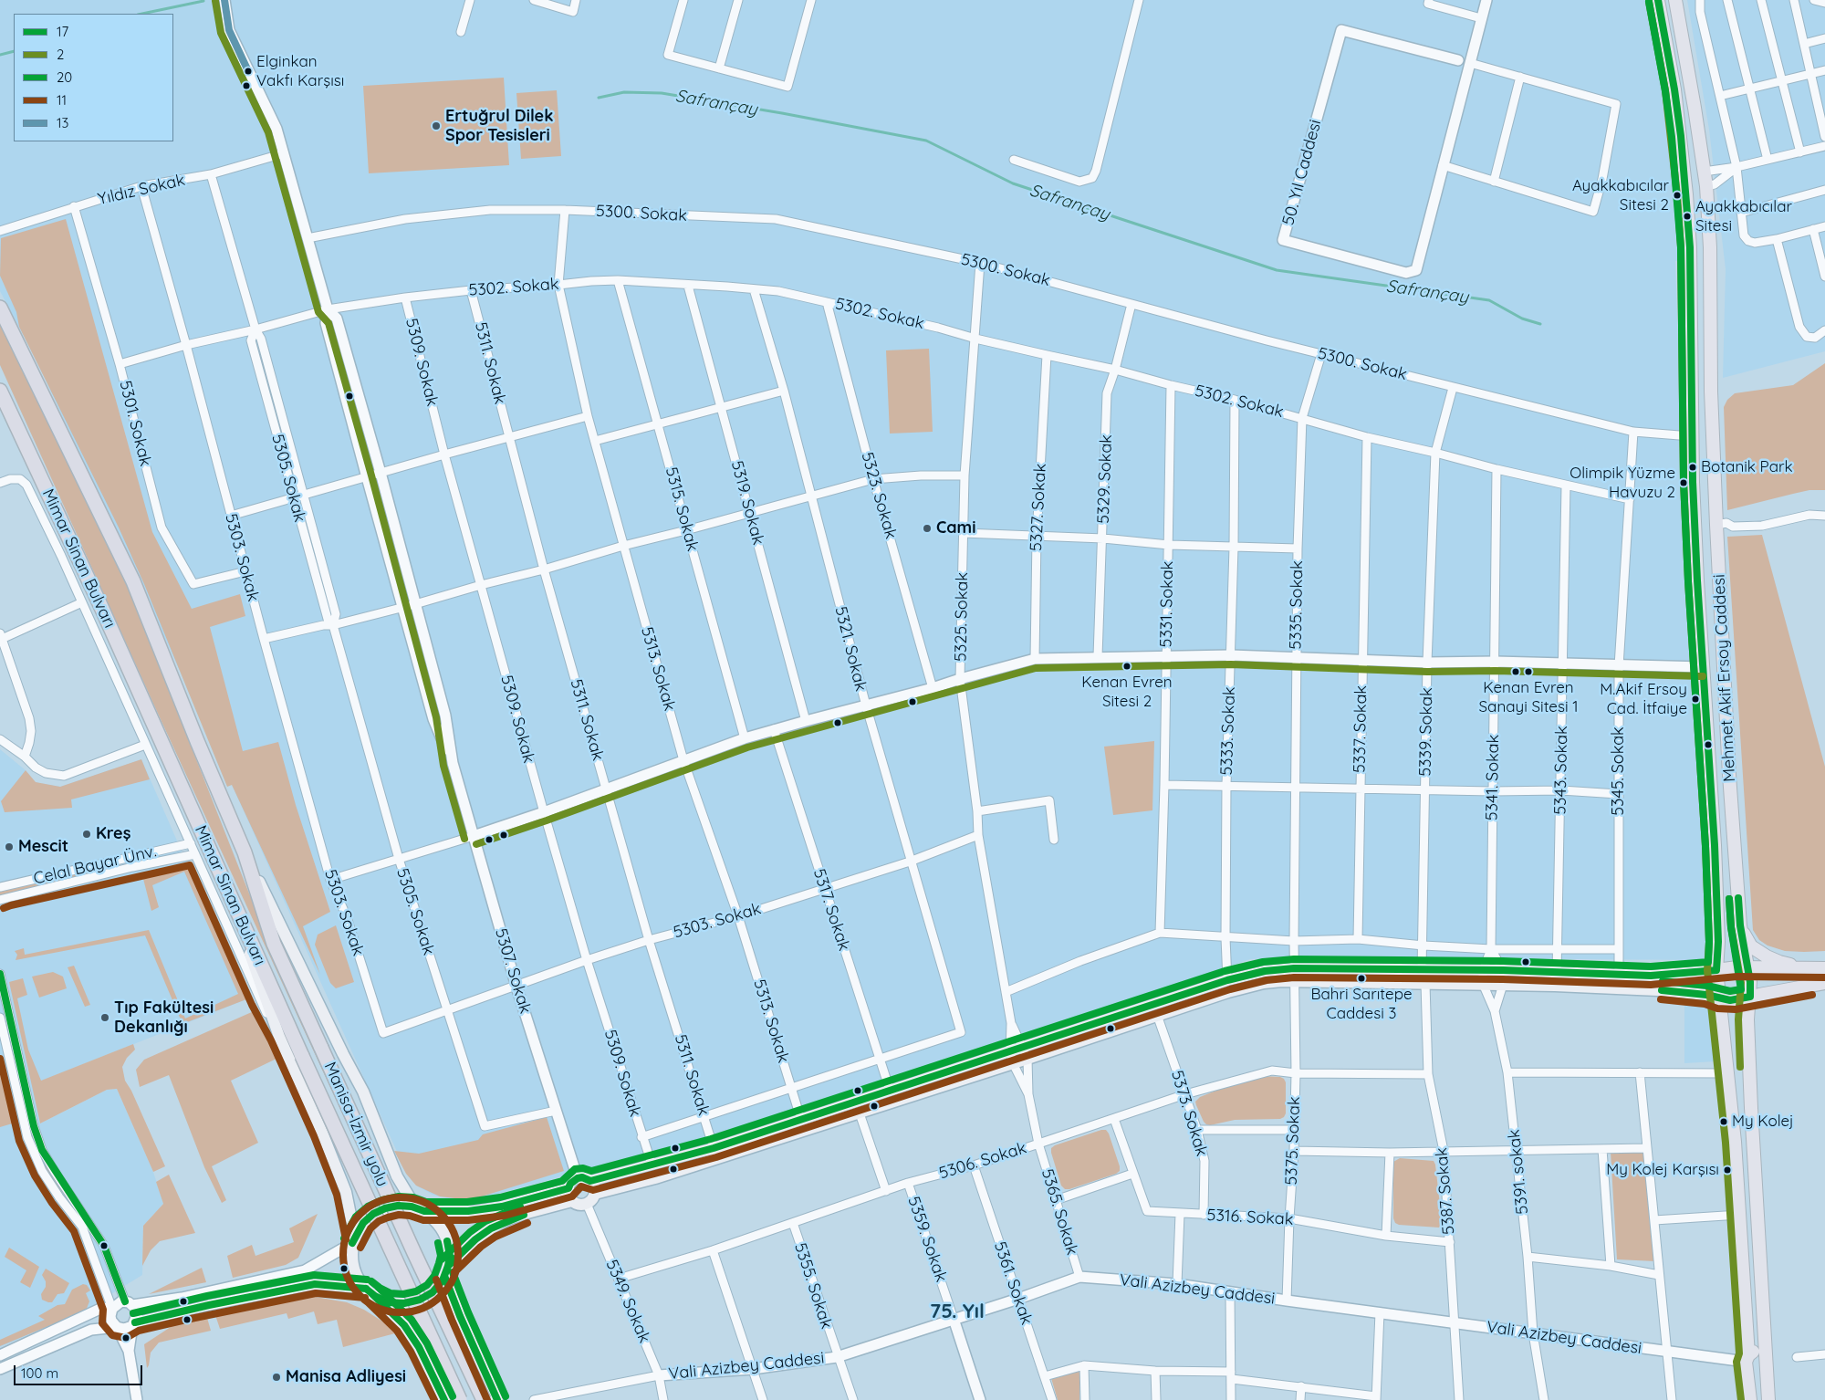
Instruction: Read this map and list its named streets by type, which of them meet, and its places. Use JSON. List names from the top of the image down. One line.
{"streets":{"highway":["Mimar Sinan Bulvarı","Manisa-İzmir yolu"],"main road":["Mehmet Akif Ersoy Caddesi"],"street":["50. Yıl Caddesi","Yıldız Sokak","5300. Sokak","5302. Sokak","5309. Sokak","5311. Sokak","5301. Sokak","5305. Sokak","5329. Sokak","5323. Sokak","5319. Sokak","5327. Sokak","5315. Sokak","5303. Sokak","5331. Sokak","5335. Sokak","5325. Sokak","5321. Sokak","5313. Sokak","5337. Sokak","5333. Sokak","5339. Sokak","5343. Sokak","5345. Sokak","5341. Sokak","Celal Bayar Ünv.","5317. Sokak","5307. Sokak","5373. Sokak","5375. Sokak","5306. Sokak","5391. sokak","5387. Sokak","5365. Sokak","5316. Sokak","5359. Sokak","5361. Sokak","5355. Sokak","Vali Azizbey Caddesi","5349. Sokak"]},"crossings":[["Yıldız Sokak","5301. Sokak"],["Yıldız Sokak","5305. Sokak"],["Yıldız Sokak","5303. Sokak"],["5300. Sokak","5329. Sokak"],["5300. Sokak","5335. Sokak"],["5300. Sokak","5325. Sokak"],["5300. Sokak","5313. Sokak"],["5300. Sokak","Mehmet Akif Ersoy Caddesi"],["5300. Sokak","5339. Sokak"],["5300. Sokak","5345. Sokak"],["5302. Sokak","5309. Sokak"],["5302. Sokak","5311. Sokak"],["5302. Sokak","5301. Sokak"],["5302. Sokak","5305. Sokak"],["5302. Sokak","5329. Sokak"],["5302. Sokak","5323. Sokak"],["5302. Sokak","5319. Sokak"],["5302. Sokak","5327. Sokak"],["5302. Sokak","5315. Sokak"],["5302. Sokak","5303. Sokak"],["5302. Sokak","5331. Sokak"],["5302. Sokak","5335. Sokak"],["5302. Sokak","5325. Sokak"],["5302. Sokak","5321. Sokak"],["5302. Sokak","5313. Sokak"],["5302. Sokak","5337. Sokak"],["5302. Sokak","5333. Sokak"],["5302. Sokak","5339. Sokak"],["5302. Sokak","5343. Sokak"],["5302. Sokak","5345. Sokak"],["5302. Sokak","5341. Sokak"],["5302. Sokak","5307. Sokak"],["5309. Sokak","5303. Sokak"],["5311. Sokak","5303. Sokak"],["5301. Sokak","5303. Sokak"],["5305. Sokak","5303. Sokak"],["5305. Sokak","5307. Sokak"],["5303. Sokak","5325. Sokak"],["5303. Sokak","5321. Sokak"],["5303. Sokak","5313. Sokak"],["5303. Sokak","5317. Sokak"],["5303. Sokak","5307. Sokak"],["Mimar Sinan Bulvarı","Manisa-İzmir yolu"],["5335. Sokak","5375. Sokak"],["5321. Sokak","5317. Sokak"],["Mehmet Akif Ersoy Caddesi","Vali Azizbey Caddesi"],["5307. Sokak","5349. Sokak"],["5373. Sokak","5306. Sokak"],["5373. Sokak","5316. Sokak"],["5375. Sokak","5306. Sokak"],["5375. Sokak","5316. Sokak"],["5375. Sokak","Vali Azizbey Caddesi"],["5306. Sokak","5387. Sokak"],["5306. Sokak","5365. Sokak"],["5306. Sokak","5316. Sokak"],["5306. Sokak","5359. Sokak"],["5306. Sokak","5361. Sokak"],["5306. Sokak","5355. Sokak"],["5306. Sokak","5349. Sokak"],["5391. sokak","Vali Azizbey Caddesi"],["5387. Sokak","5316. Sokak"],["5387. Sokak","Vali Azizbey Caddesi"],["5365. Sokak","Vali Azizbey Caddesi"],["5359. Sokak","Vali Azizbey Caddesi"],["5361. Sokak","Vali Azizbey Caddesi"],["5355. Sokak","Vali Azizbey Caddesi"],["Vali Azizbey Caddesi","5349. Sokak"]],"districts":["75. Yıl"],"water":["Safrançay"],"places":["Elginkan Vakfı Karşısı","Ertuğrul Dilek Spor Tesisleri","Ayakkabıcılar Sitesi 2","Ayakkabıcılar Sitesi","Botanik Park","Olimpik Yüzme Havuzu 2","Cami","Kenan Evren Sitesi 2","Kenan Evren Sanayi Sitesi 1","M.Akif Ersoy Cad. İtfaiye","Kreş","Mescit","Bahri Sarıtepe Caddesi 3","Tıp Fakültesi Dekanlığı","My Kolej","My Kolej Karşısı","Manisa Adliyesi"],"lines":["transit line 17","transit line 13","transit line 2","transit line 20","transit line 11"],"legend":["17","2","20","11","13"],"scale_bar":"100 m"}
